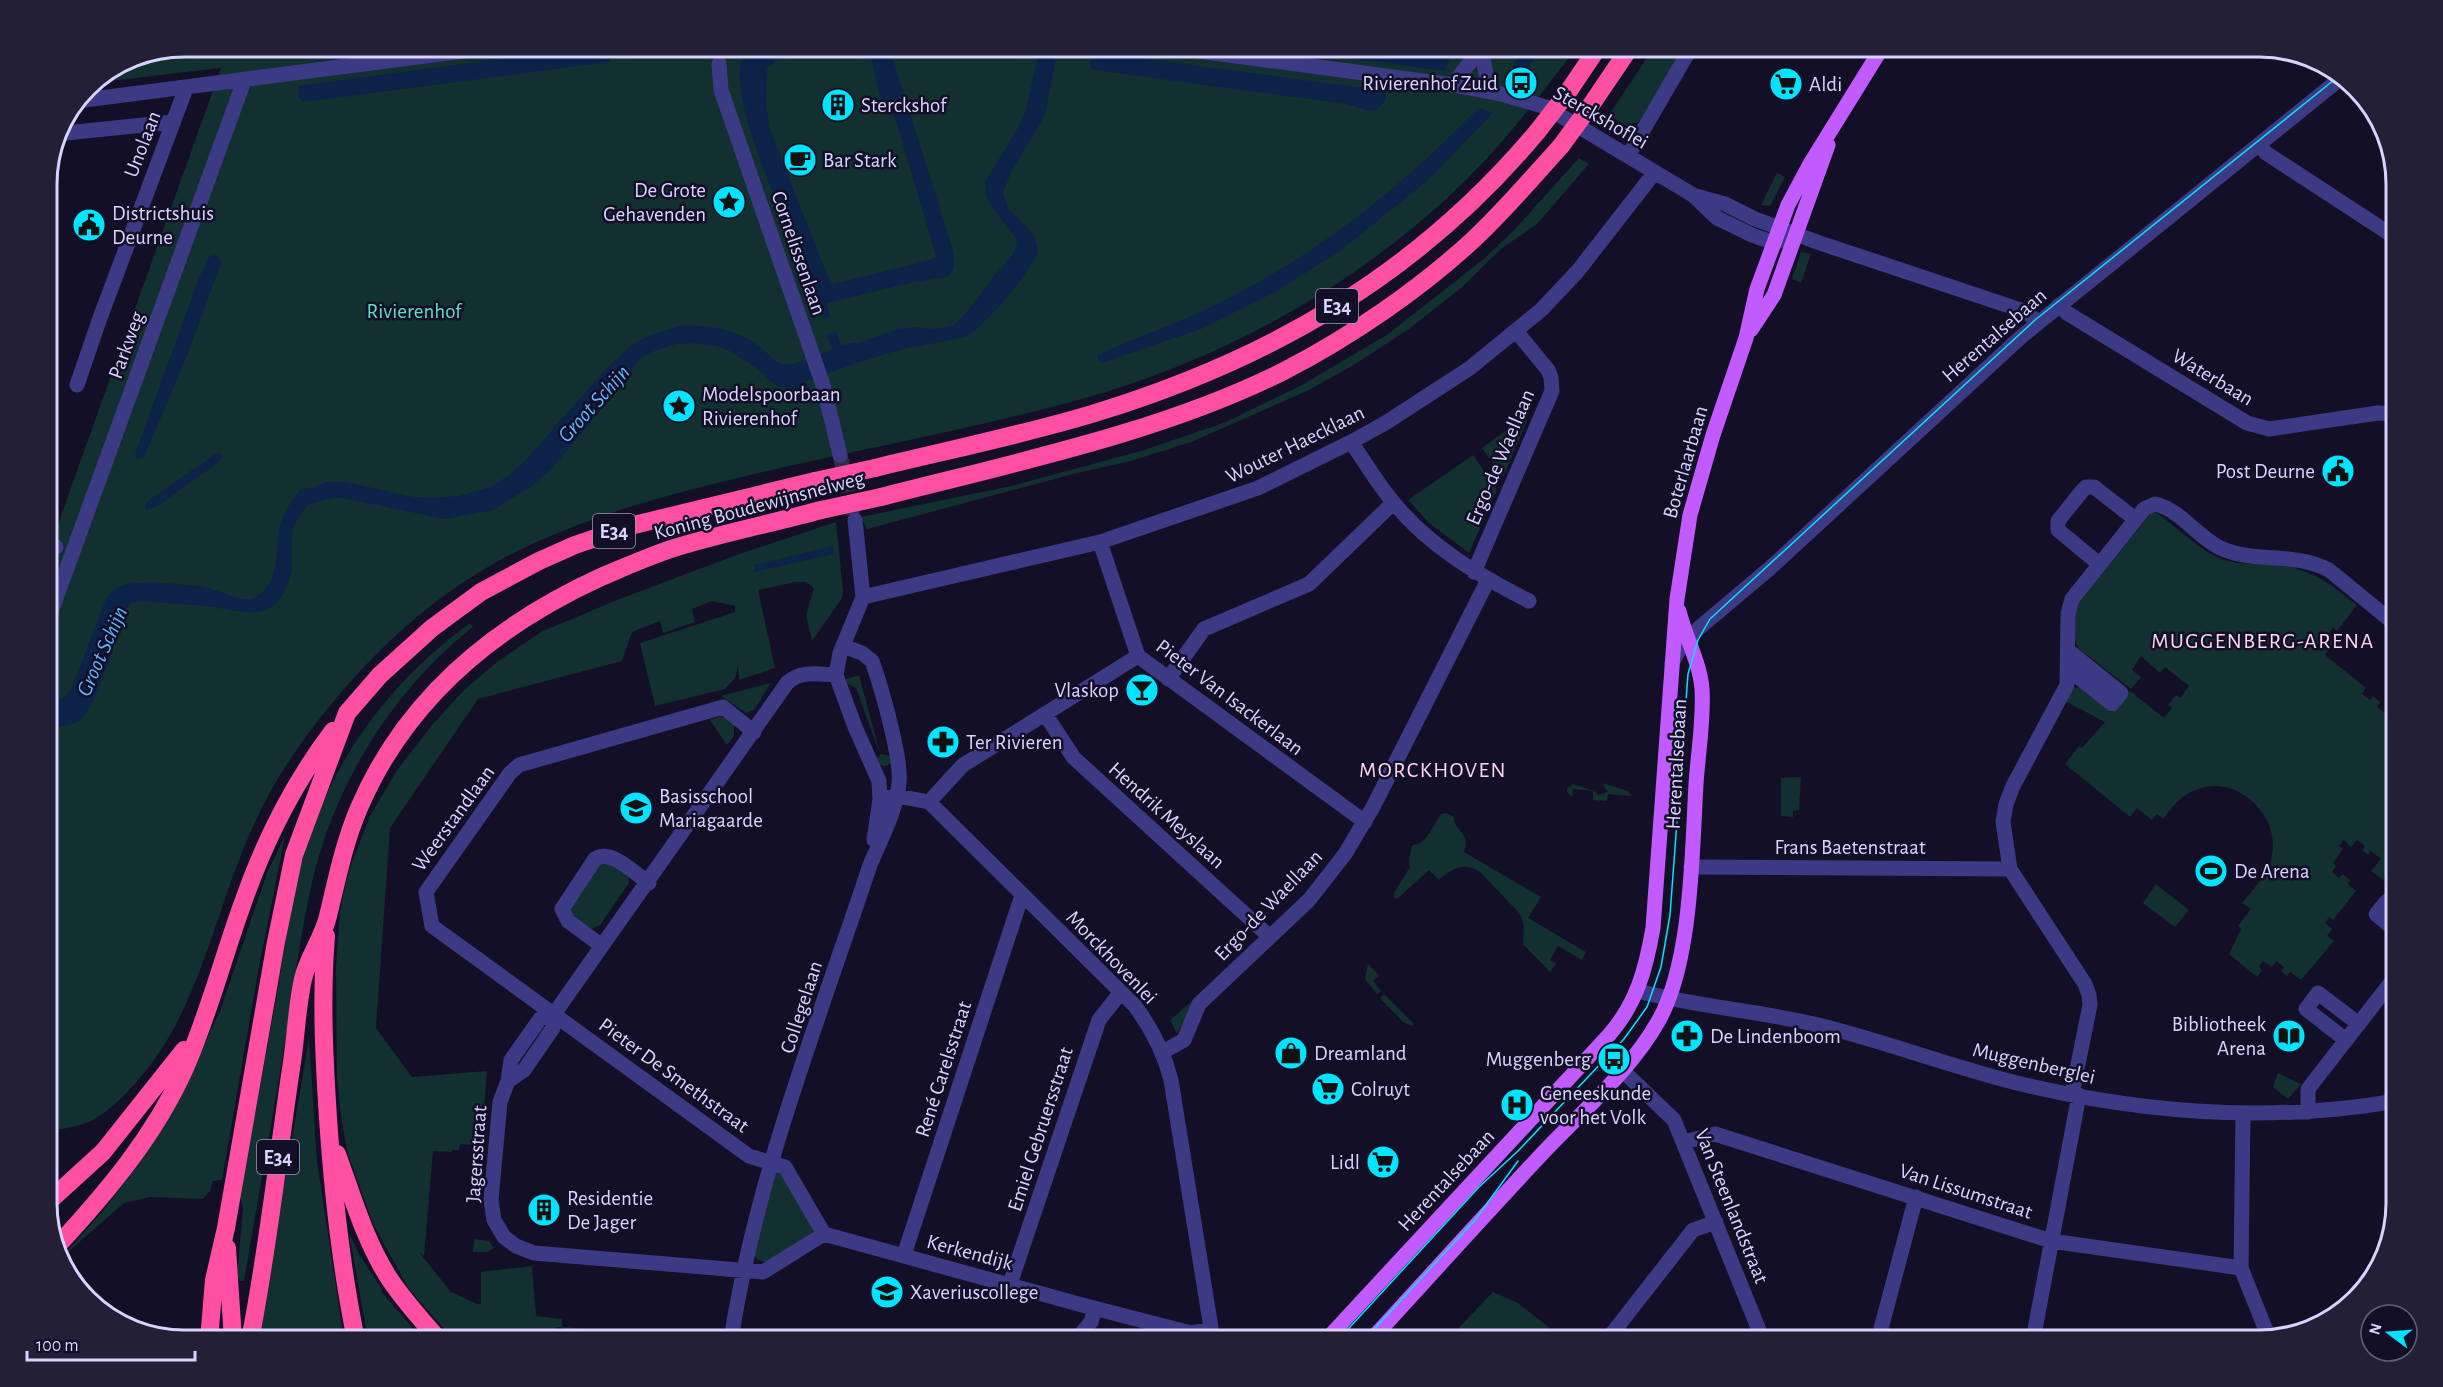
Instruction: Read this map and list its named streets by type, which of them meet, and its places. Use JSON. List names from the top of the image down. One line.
{"streets":{"highway":["E34","Koning Boudewijnsnelweg"],"main road":["Herentalsebaan","Boterlaarbaan"],"street":["Sterckshoflei","Unolaan","Cornelissenlaan","Parkweg","Waterbaan","Wouter Haecklaan","Ergo-de Waellaan","Pieter Van Isackerlaan","Hendrik Meyslaan","Weerstandlaan","Frans Baetenstraat","Morckhovenlei","Collegelaan","Muggenberglei","René Carelsstraat","Pieter De Smethstraat","Emiel Gebruersstraat","Jagersstraat","Van Lissumstraat","Van Steenlandstraat","Kerkendijk"]},"crossings":[["Sterckshoflei","Herentalsebaan"],["Sterckshoflei","Wouter Haecklaan"],["Sterckshoflei","Boterlaarbaan"],["E34","Koning Boudewijnsnelweg"],["Herentalsebaan","Waterbaan"],["Herentalsebaan","Boterlaarbaan"],["Herentalsebaan","Frans Baetenstraat"],["Herentalsebaan","Muggenberglei"],["Herentalsebaan","Van Steenlandstraat"],["Wouter Haecklaan","Ergo-de Waellaan"],["Wouter Haecklaan","Pieter Van Isackerlaan"],["Ergo-de Waellaan","Pieter Van Isackerlaan"],["Ergo-de Waellaan","Hendrik Meyslaan"],["Ergo-de Waellaan","Morckhovenlei"],["Weerstandlaan","Pieter De Smethstraat"],["Weerstandlaan","Jagersstraat"],["Morckhovenlei","René Carelsstraat"],["Morckhovenlei","Emiel Gebruersstraat"],["Collegelaan","Pieter De Smethstraat"],["Collegelaan","Jagersstraat"],["René Carelsstraat","Kerkendijk"],["Pieter De Smethstraat","Jagersstraat"],["Emiel Gebruersstraat","Kerkendijk"],["Van Lissumstraat","Van Steenlandstraat"]],"districts":["MUGGENBERG-ARENA","MORCKHOVEN"],"water":["Groot Schijn"],"parks":["Rivierenhof"],"places":{"bus stop":["Rivierenhof Zuid","Muggenberg"],"supermarket":["Aldi","Colruyt","Lidl"],"building":["Sterckshof","Residentie De Jager"],"cafe":["Bar Stark"],"place":["De Grote Gehavenden","Modelspoorbaan Rivierenhof"],"public building":["Districtshuis Deurne","Post Deurne"],"bar":["Vlaskop"],"pharmacy":["Ter Rivieren","De Lindenboom"],"school or university":["Basisschool Mariagaarde","Xaveriuscollege"],"sports":["De Arena"],"library":["Bibliotheek Arena"],"shop":["Dreamland"],"hospital":["Geneeskunde voor het Volk"]},"scale_bar":"100 m","north":"left"}
